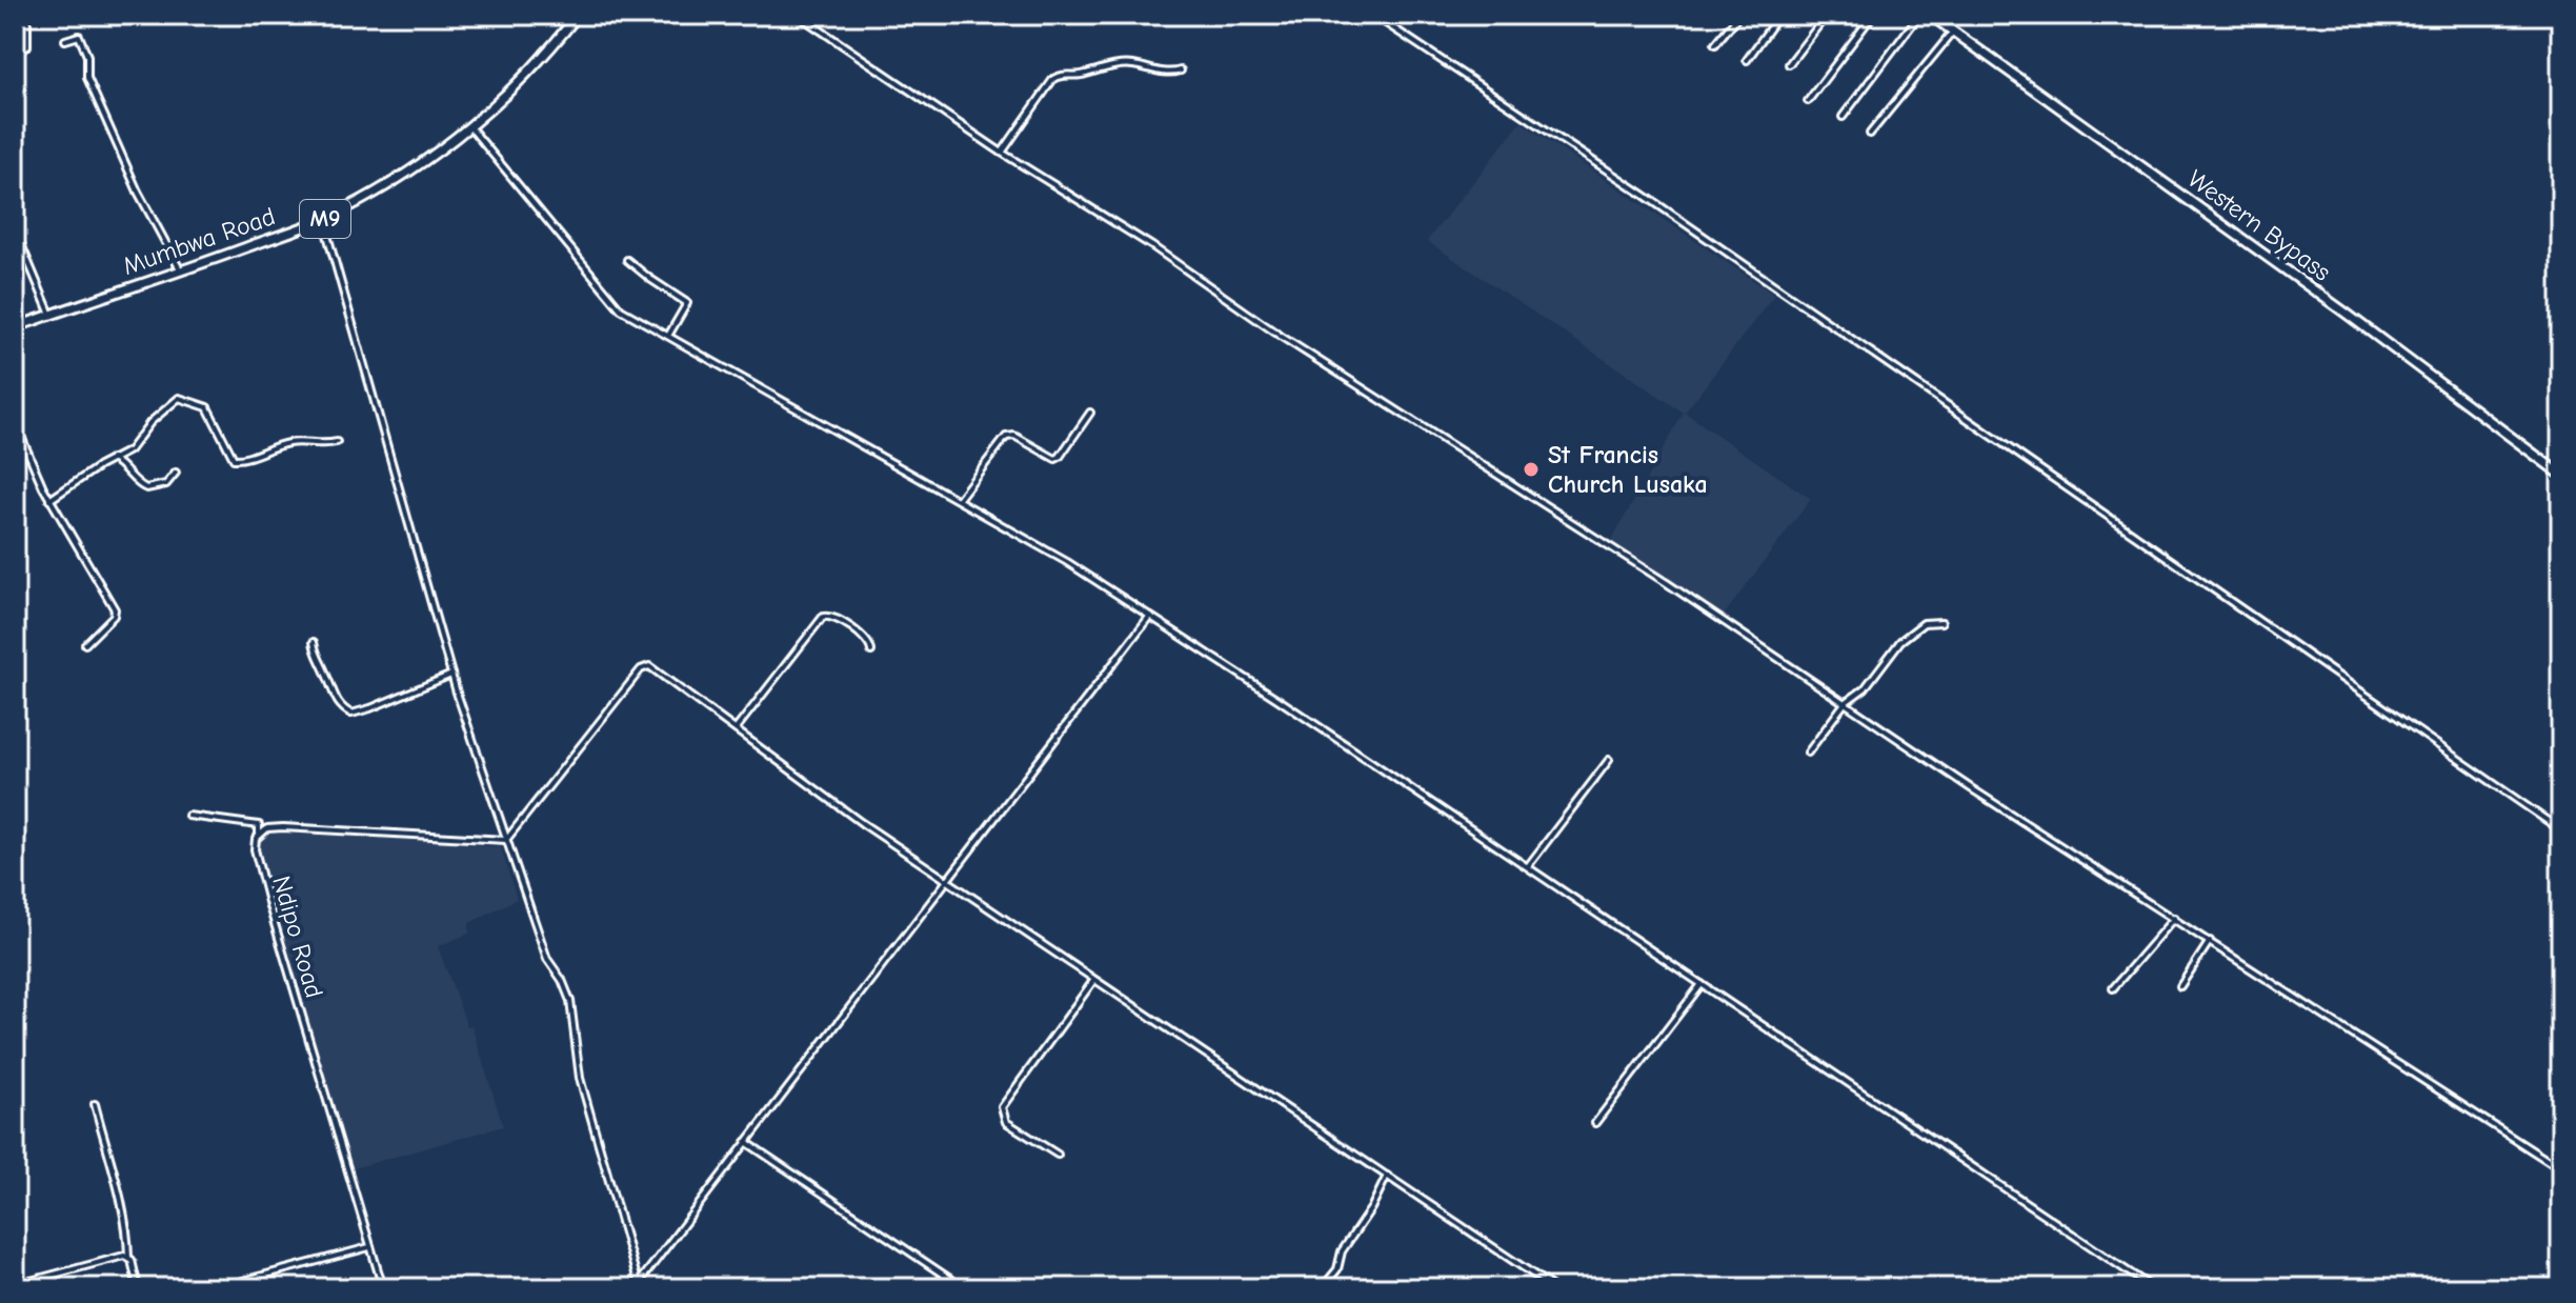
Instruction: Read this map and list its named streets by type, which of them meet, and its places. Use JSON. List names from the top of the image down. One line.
{"streets":{"main road":["M9","Western Bypass","Mumbwa Road"],"street":["Ndipo Road"]},"places":["St Francis Church Lusaka"]}
